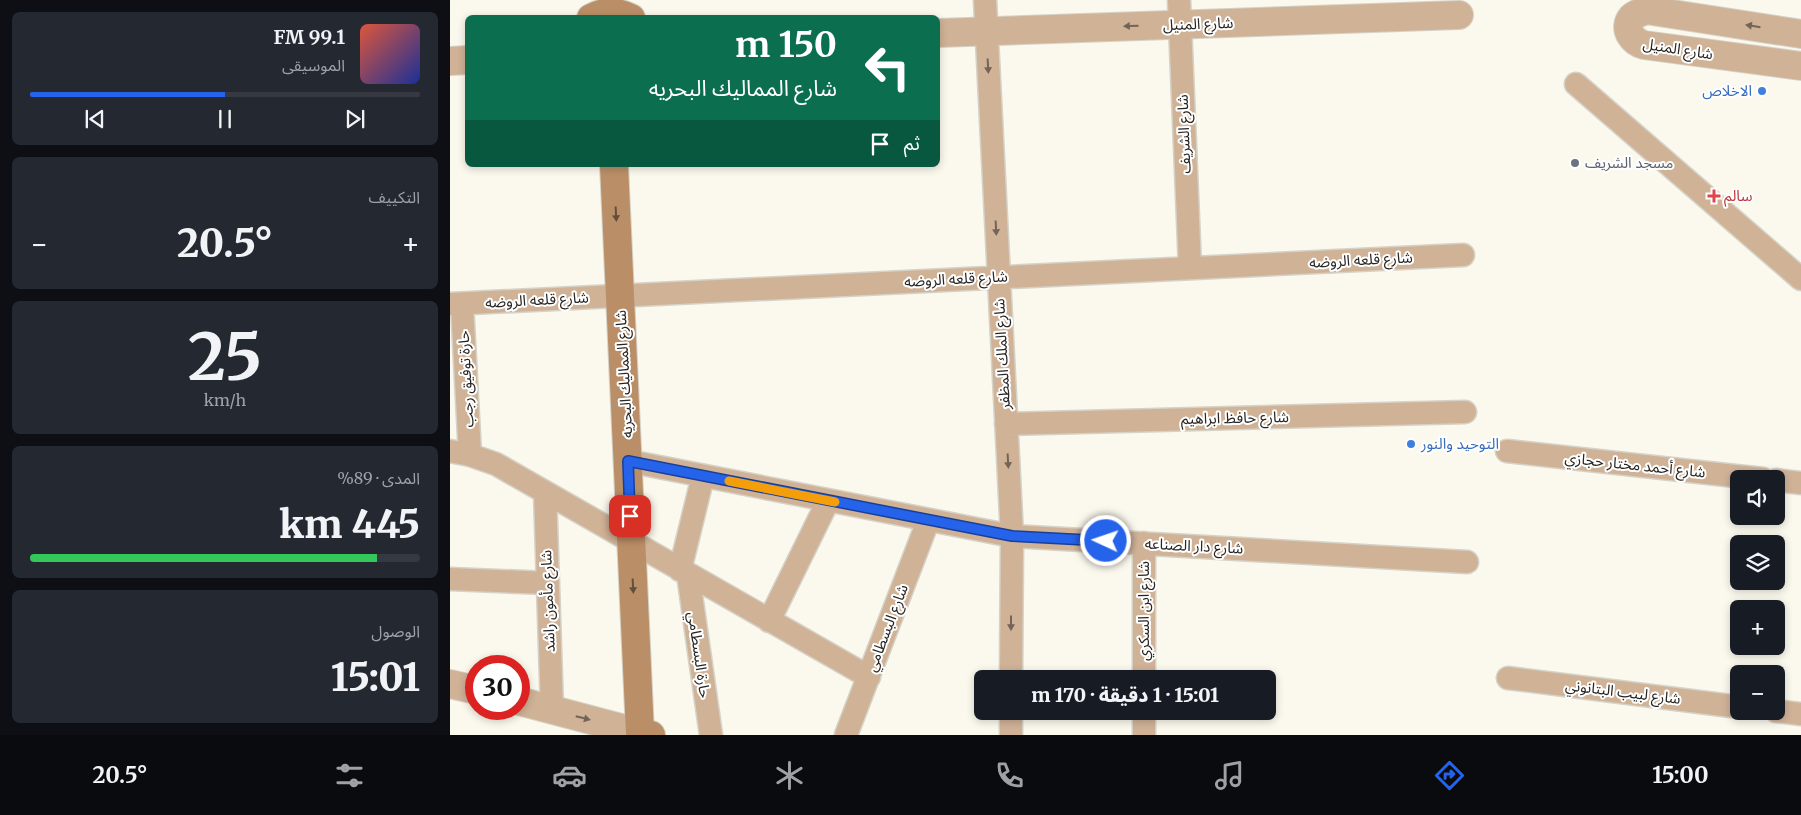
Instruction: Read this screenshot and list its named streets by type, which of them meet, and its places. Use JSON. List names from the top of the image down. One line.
{"streets":{"main road":["شارع المماليك البحريه"],"street":["شارع المنيل","شارع الشريف","شارع قلعه الروضه","شارع الملك المظفر","حارة توفيق رجب","شارع حافظ ابراهيم","شارع أحمد مختار حجازي","شارع دار الصناعه","شارع مأمون راشد","شارع ابن السكري","شارع البسطامي","حارة البسطامي","شارع لبيب البتانوني"]},"crossings":[["شارع المنيل","شارع الشريف"],["شارع المنيل","شارع الملك المظفر"],["شارع الشريف","شارع قلعه الروضه"],["شارع قلعه الروضه","شارع الملك المظفر"],["شارع قلعه الروضه","شارع المماليك البحريه"],["شارع قلعه الروضه","حارة توفيق رجب"],["شارع الملك المظفر","شارع حافظ ابراهيم"],["شارع الملك المظفر","شارع دار الصناعه"],["شارع المماليك البحريه","شارع دار الصناعه"],["شارع دار الصناعه","شارع ابن السكري"],["شارع دار الصناعه","شارع البسطامي"]],"one_way":["شارع الملك المظفر","شارع المماليك البحريه"],"places":{"other":["الاخلاص","مسجد الشريف","التوحيد والنور"],"health":["سالم"]},"page":{"turn":["150 m","شارع المماليك البحريه"],"song":["99.1 FM","الموسيقى"],"then":"ثم","tile":["التكييف",["25","km/h"],["المدى · 89%","445 km"],["الوصول","15:01"]],"heat":["−","20.5°","+"],"map_buttons":["+","−"],"limit":"30","trip":"15:01 · 1 دقيقة · 170 m","tabs":["15:00","20.5°"]}}
